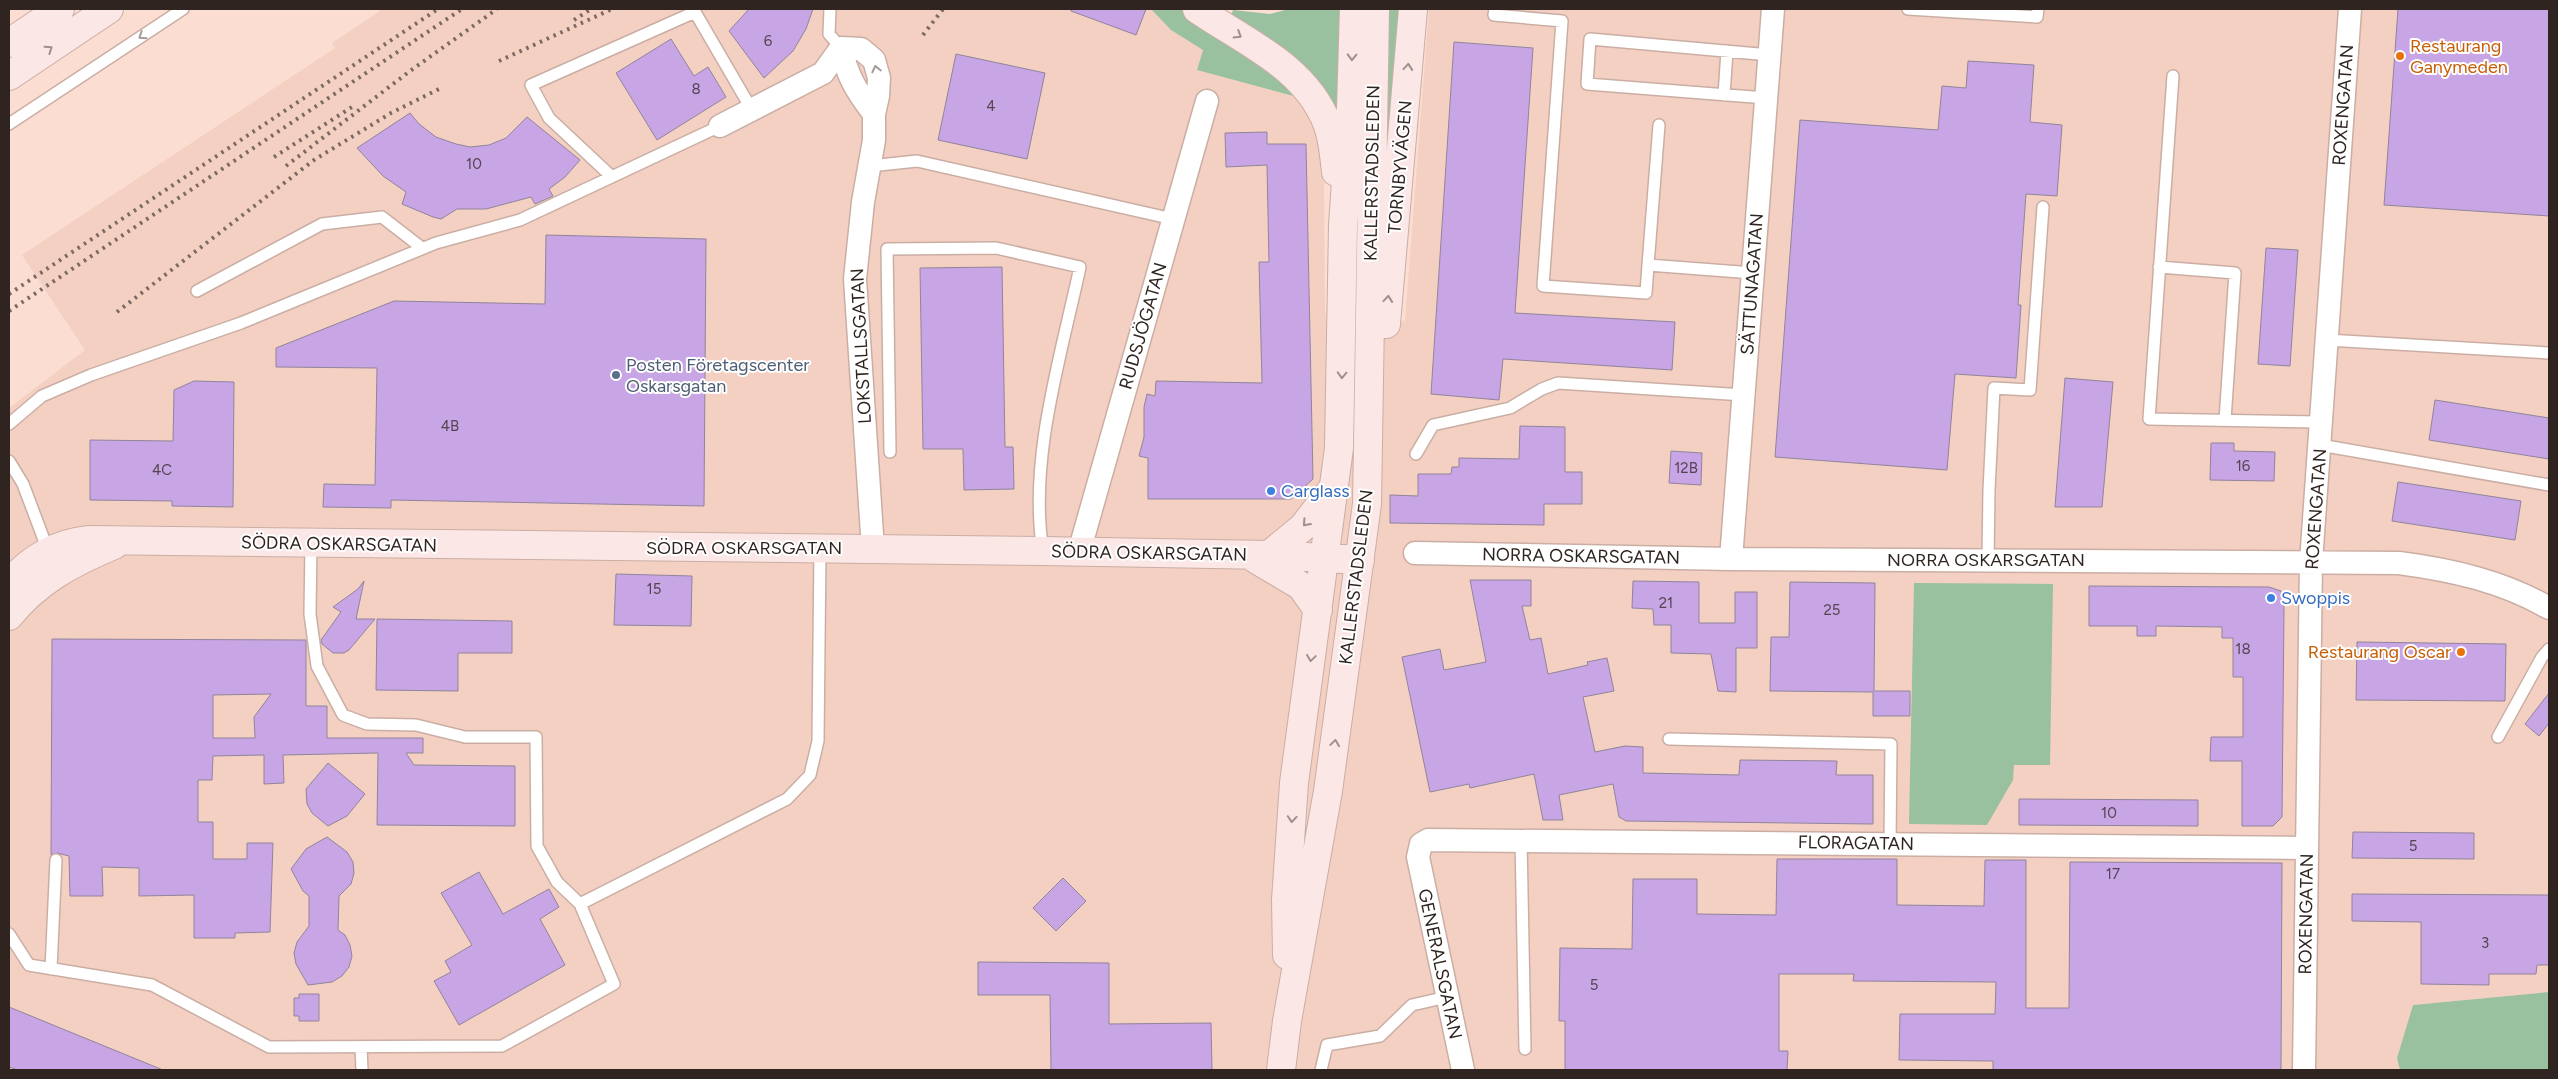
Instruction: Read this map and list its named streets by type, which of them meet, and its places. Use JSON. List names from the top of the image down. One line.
{"streets":{"main road":["TORNBYVÄGEN","KALLERSTADSLEDEN","SÖDRA OSKARSGATAN"],"street":["ROXENGATAN","SÄTTUNAGATAN","RUDSJÖGATAN","LOKSTALLSGATAN","NORRA OSKARSGATAN","FLORAGATAN","GENERALSGATAN"]},"crossings":[["ROXENGATAN","NORRA OSKARSGATAN"],["ROXENGATAN","FLORAGATAN"],["TORNBYVÄGEN","KALLERSTADSLEDEN"],["KALLERSTADSLEDEN","SÖDRA OSKARSGATAN"],["SÄTTUNAGATAN","NORRA OSKARSGATAN"],["RUDSJÖGATAN","SÖDRA OSKARSGATAN"],["LOKSTALLSGATAN","SÖDRA OSKARSGATAN"],["FLORAGATAN","GENERALSGATAN"]],"one_way":["TORNBYVÄGEN"],"places":["Restaurang Ganymeden","Posten Företagscenter Oskarsgatan","Carglass","Swoppis","Restaurang Oscar"],"house_numbers":["6","8","4","10","4B","16","12B","4C","15","21","25","18","10","5","17","3","5"]}
